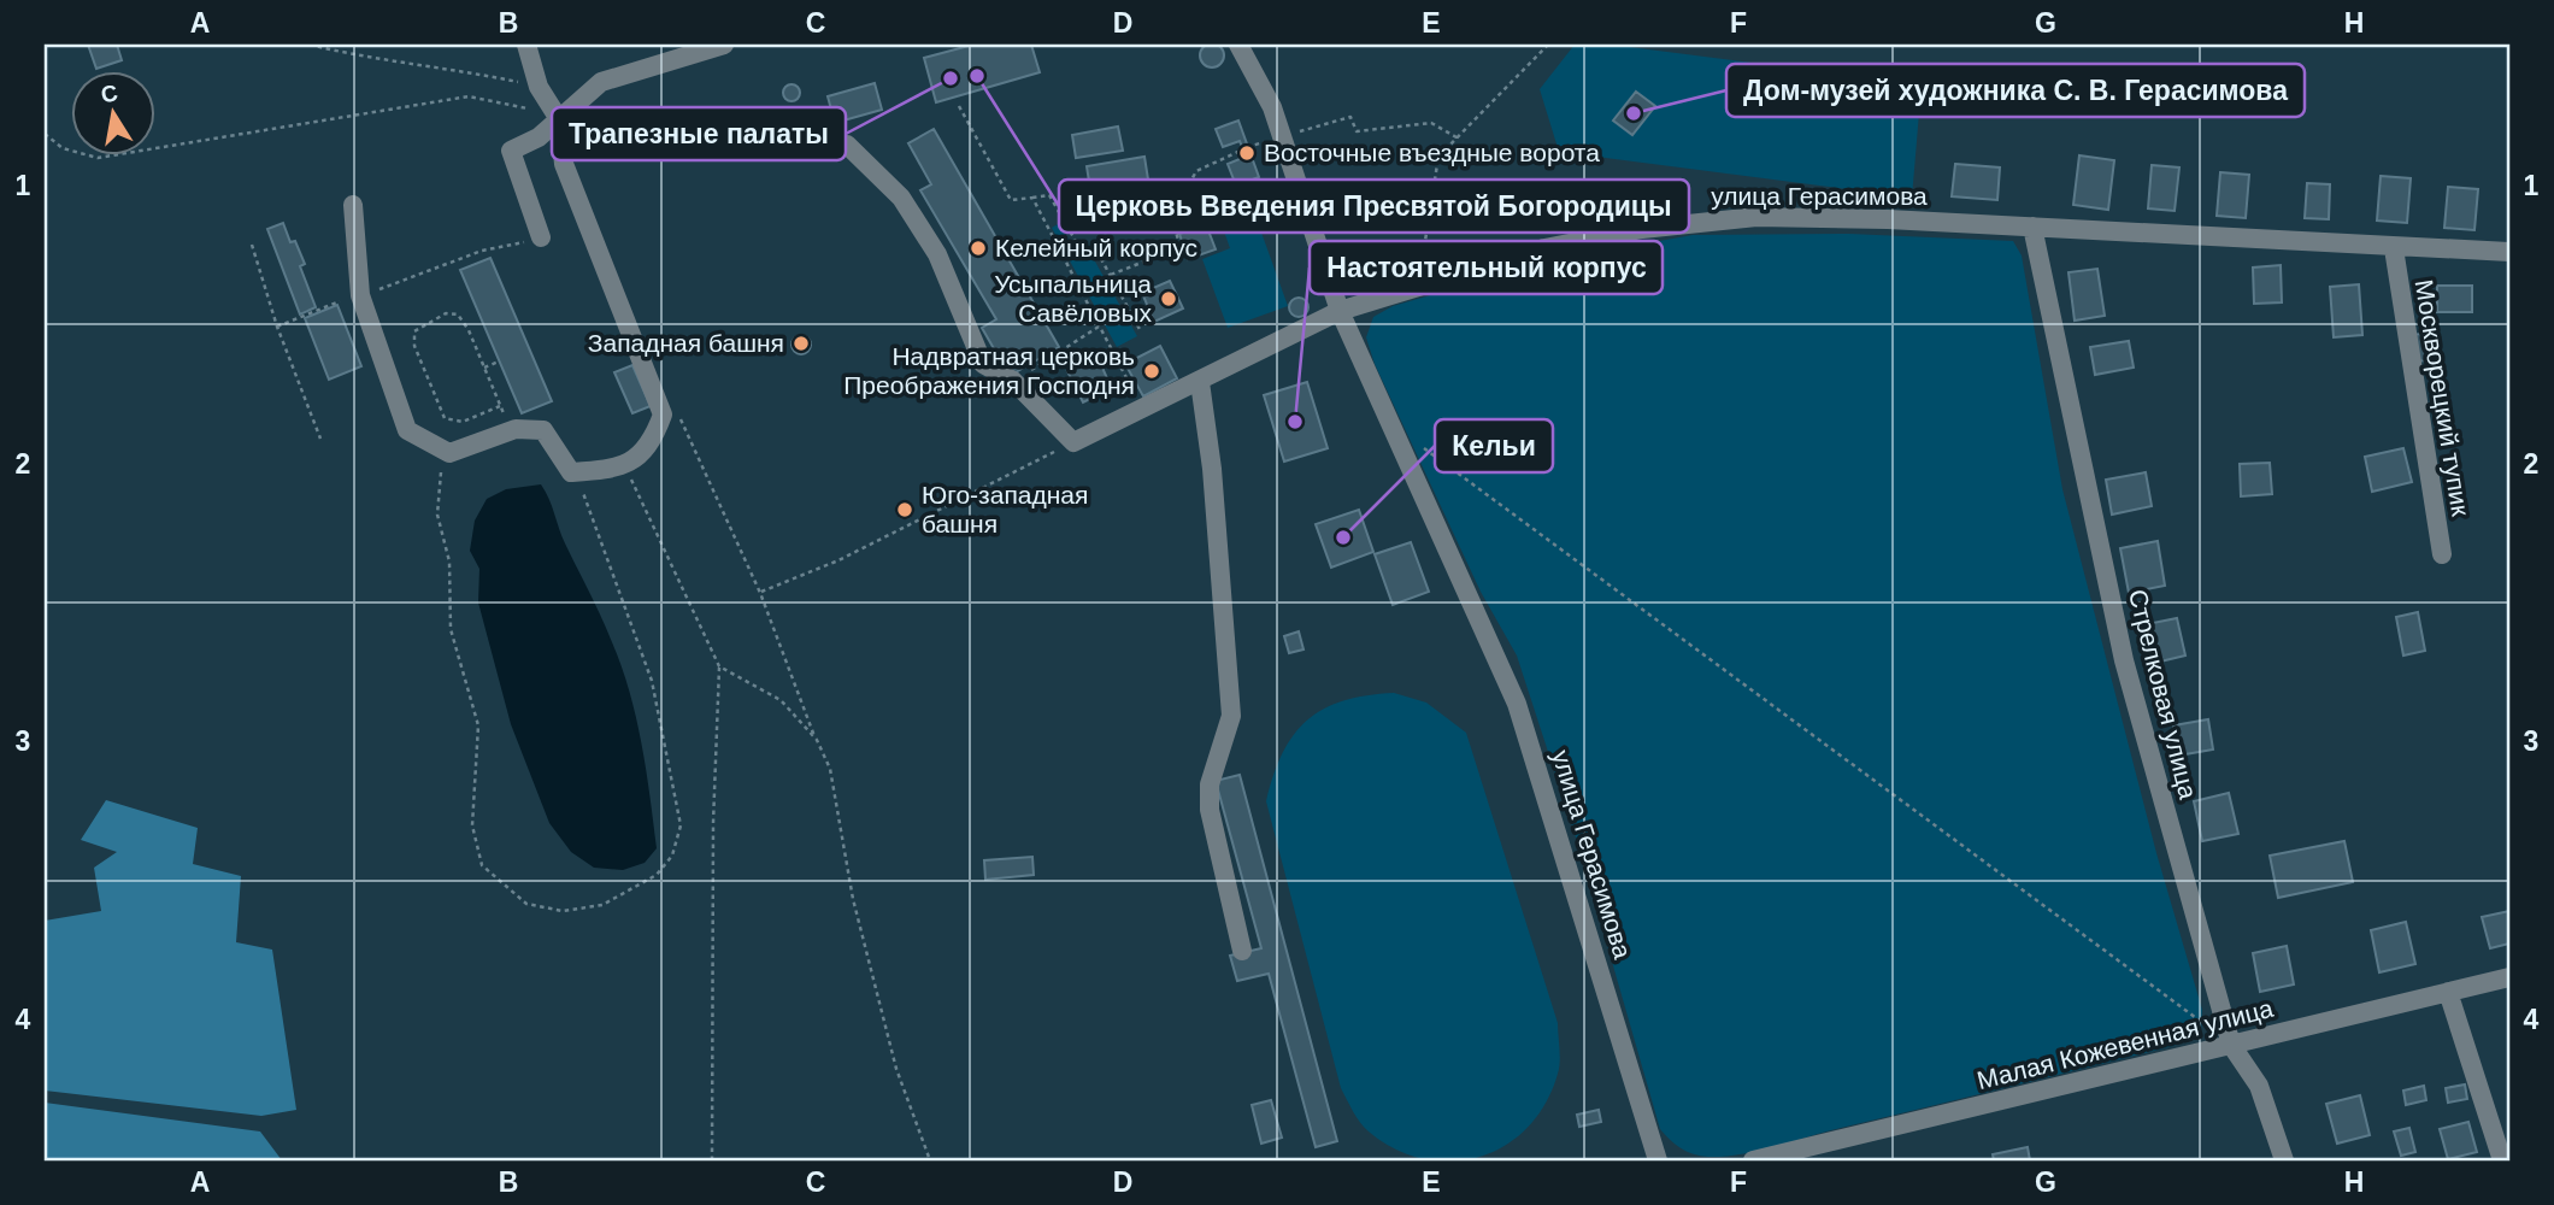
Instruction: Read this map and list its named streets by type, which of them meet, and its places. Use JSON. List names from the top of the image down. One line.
{"streets":{"street":["улица Герасимова","Москворецкий тупик","Стрелковая улица","Малая Кожевенная улица"]},"crossings":[["улица Герасимова","Москворецкий тупик"],["улица Герасимова","Стрелковая улица"],["Стрелковая улица","Малая Кожевенная улица"]],"places":["Церковь Введения Пресвятой Богородицы","Трапезные палаты","Дом-музей художника С. В. Герасимова","Восточные въездные ворота","Келейный корпус","Усыпальница Савёловых","Западная башня","Надвратная церковь Преображения Господня","Настоятельный корпус","Юго-западная башня","Кельи"],"north":"top","grid":{"columns":["A","B","C","D","E","F","G","H"],"rows":["1","2","3","4"]}}
